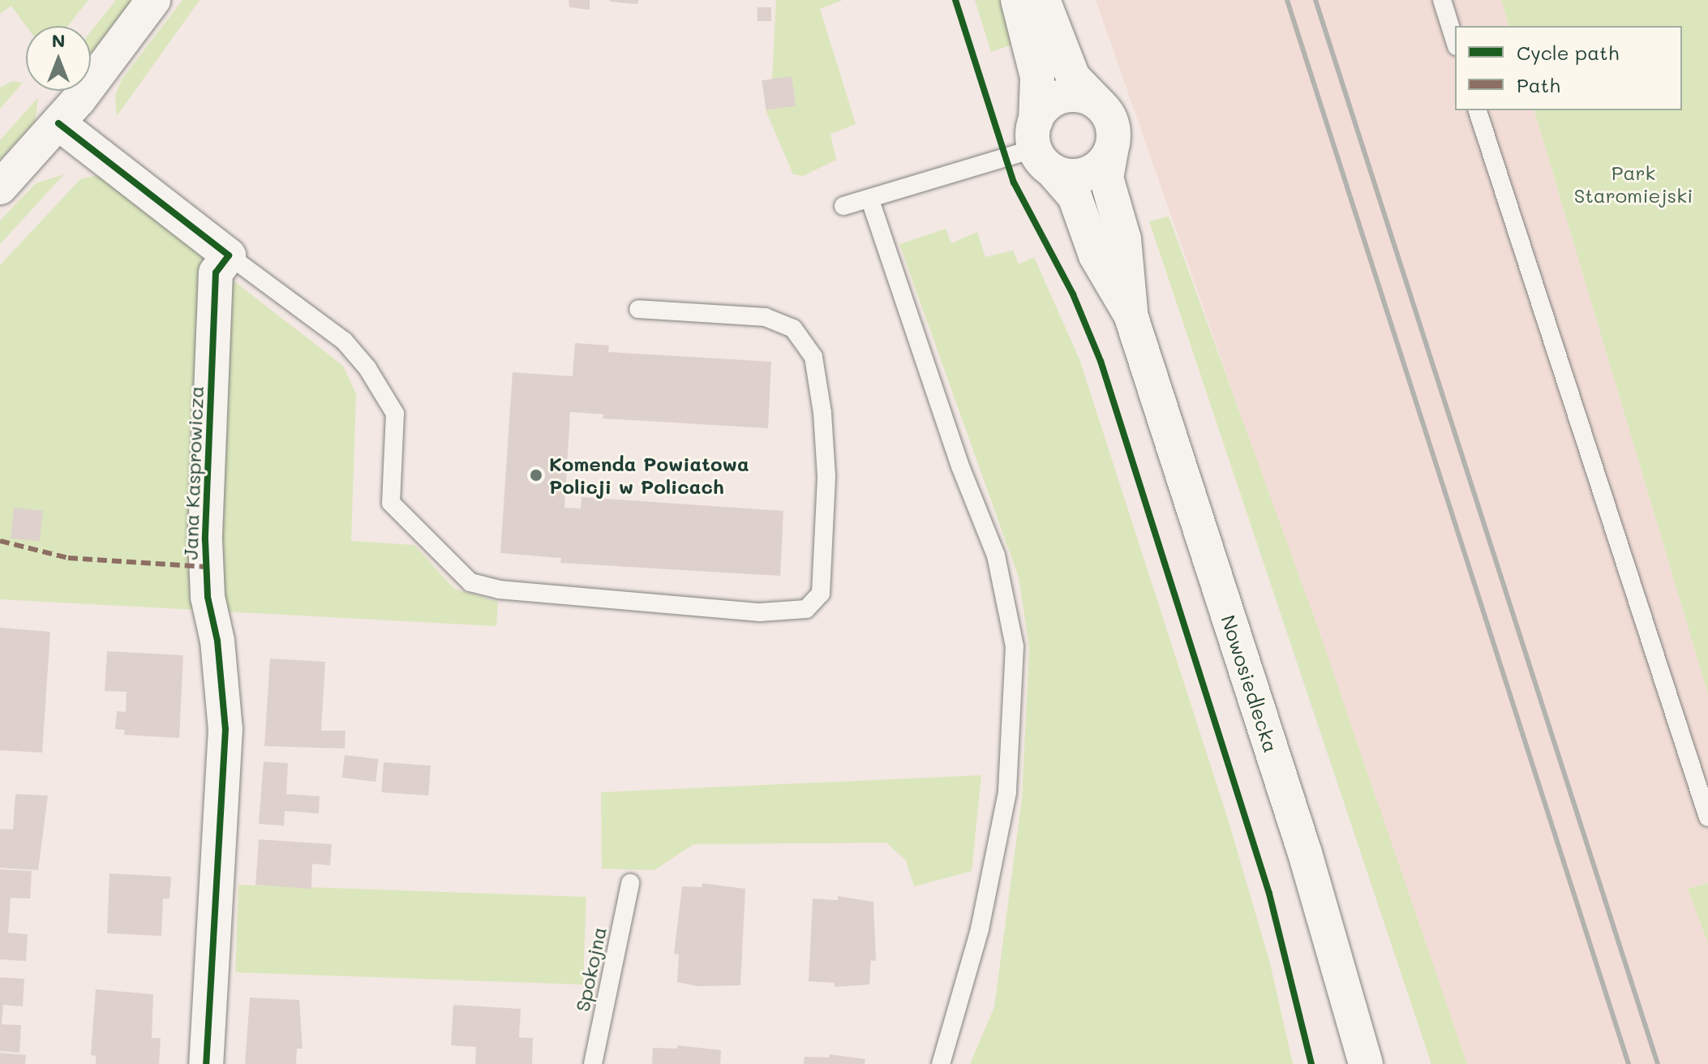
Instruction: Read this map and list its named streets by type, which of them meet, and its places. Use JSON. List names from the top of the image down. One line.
{"streets":{"street":["Jana Kasprowicza","Nowosiedlecka"],"lane":["Spokojna"]},"parks":["Park Staromiejski"],"places":["Komenda Powiatowa Policji w Policach"],"legend":["Cycle path","Path"],"north":"top"}
